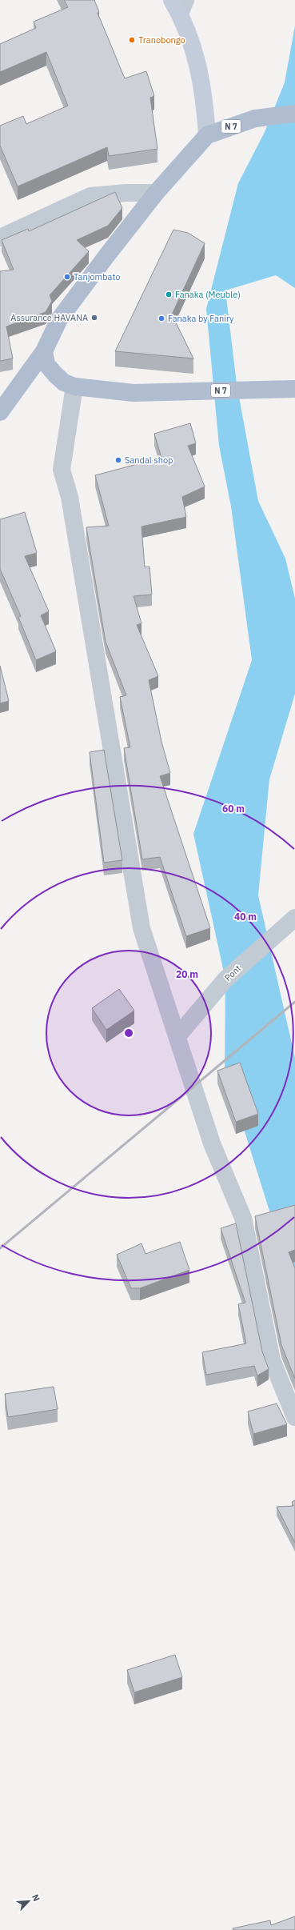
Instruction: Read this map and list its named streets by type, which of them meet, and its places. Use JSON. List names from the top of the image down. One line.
{"streets":{"main road":["N 7"],"street":["Pont"]},"places":["Tranobongo","Tanjombato","Fanaka (Meuble)","Assurance HAVANA","Fanaka by Faniry","Sandal shop"],"north":"top right","rings":["60 m","40 m","20 m"]}
